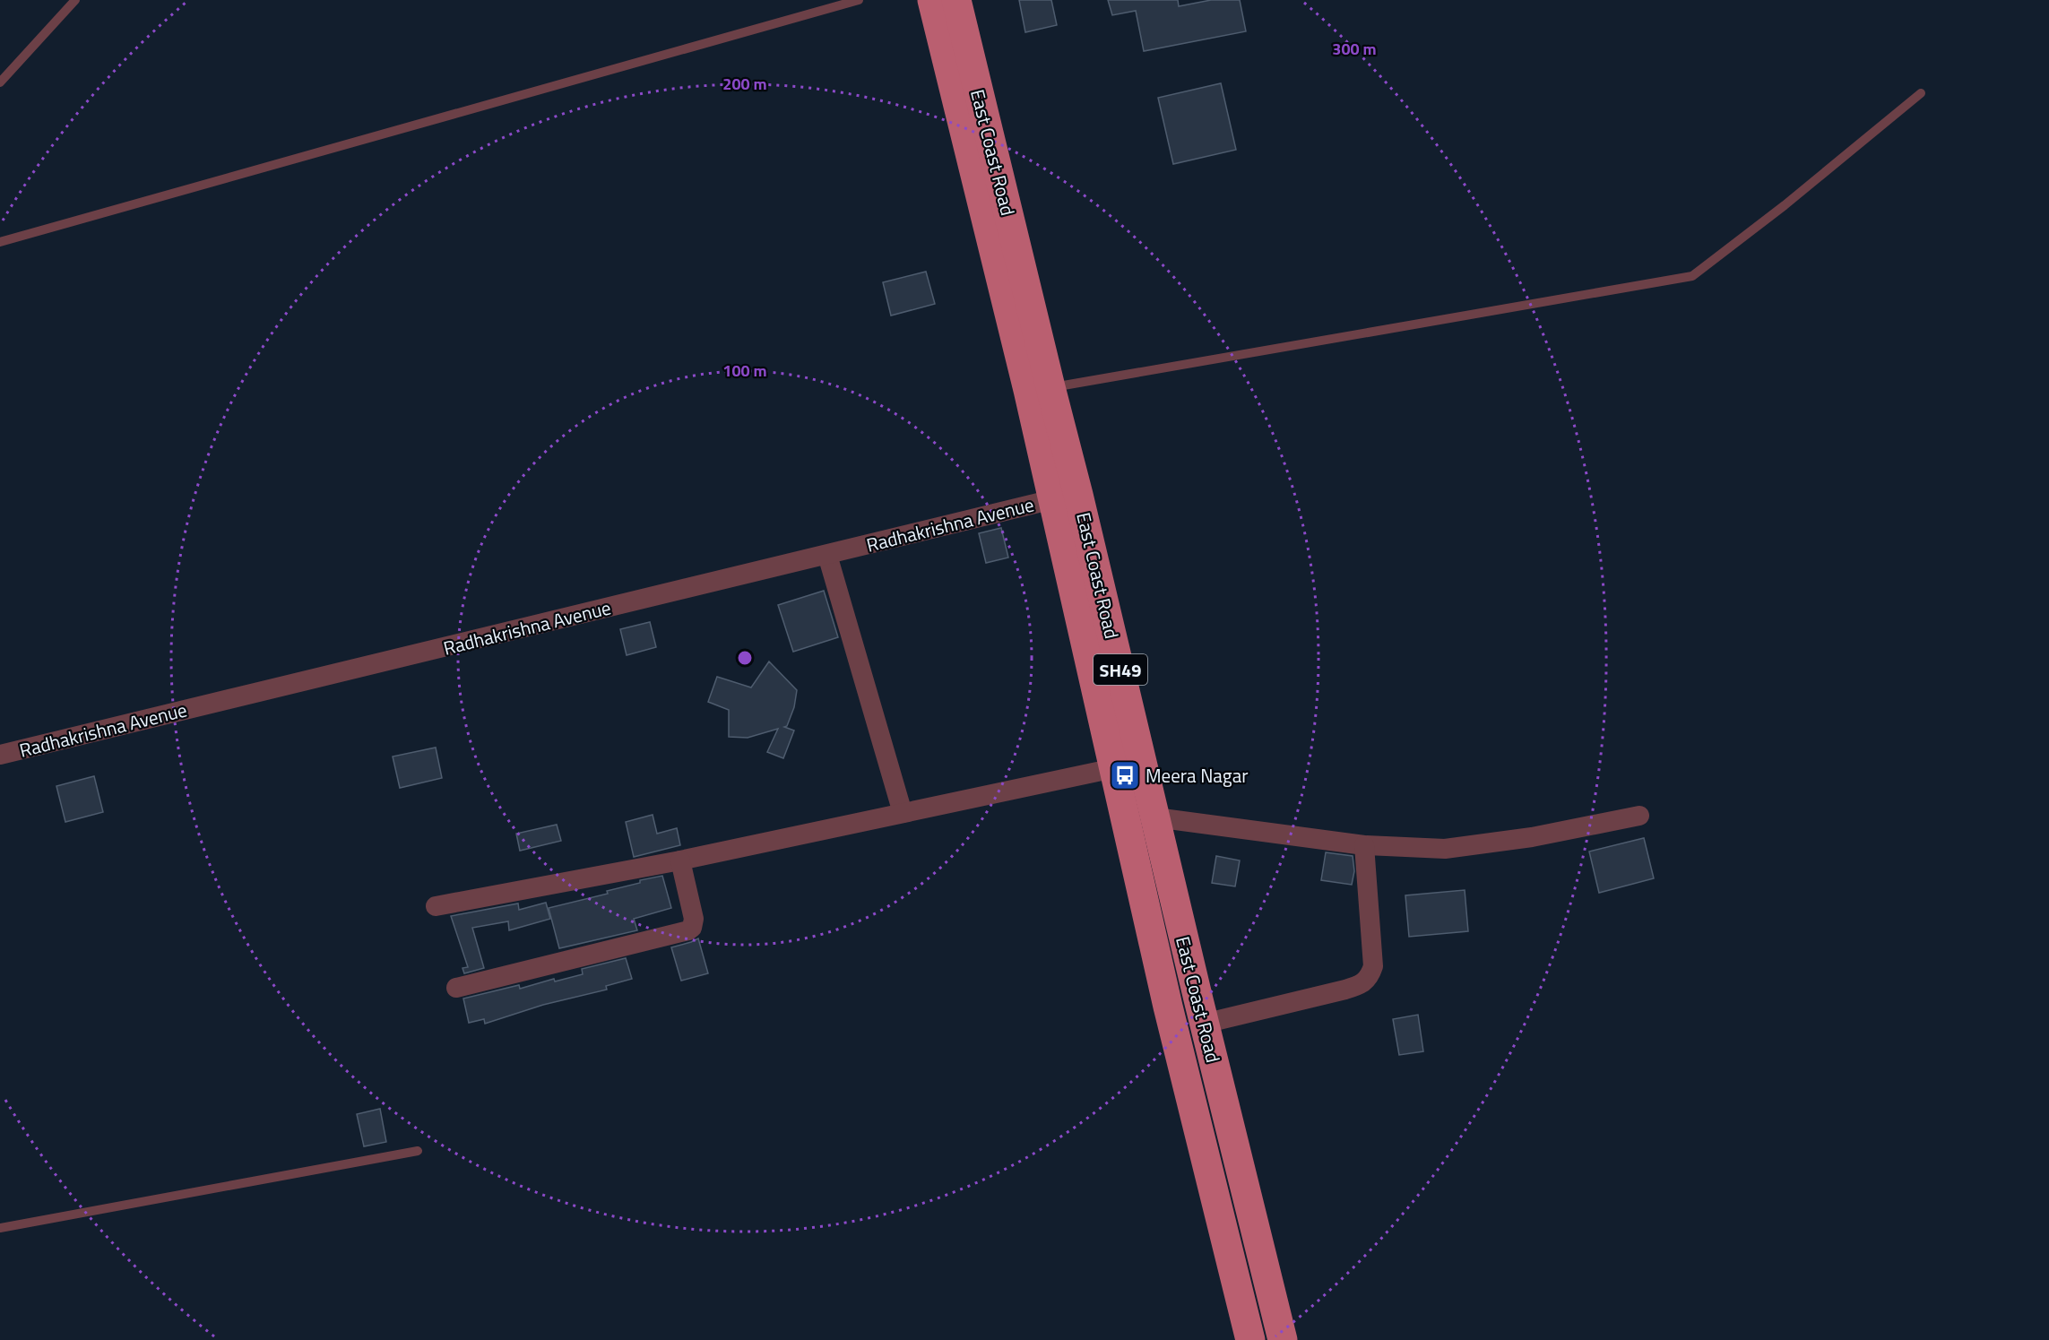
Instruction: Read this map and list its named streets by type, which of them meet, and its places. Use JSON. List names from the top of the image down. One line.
{"streets":{"main road":["East Coast Road","SH49"],"street":["Radhakrishna Avenue"]},"crossings":[["East Coast Road","Radhakrishna Avenue"]],"places":{"bus stop":["Meera Nagar"]},"rings":["300 m","200 m","100 m"]}
